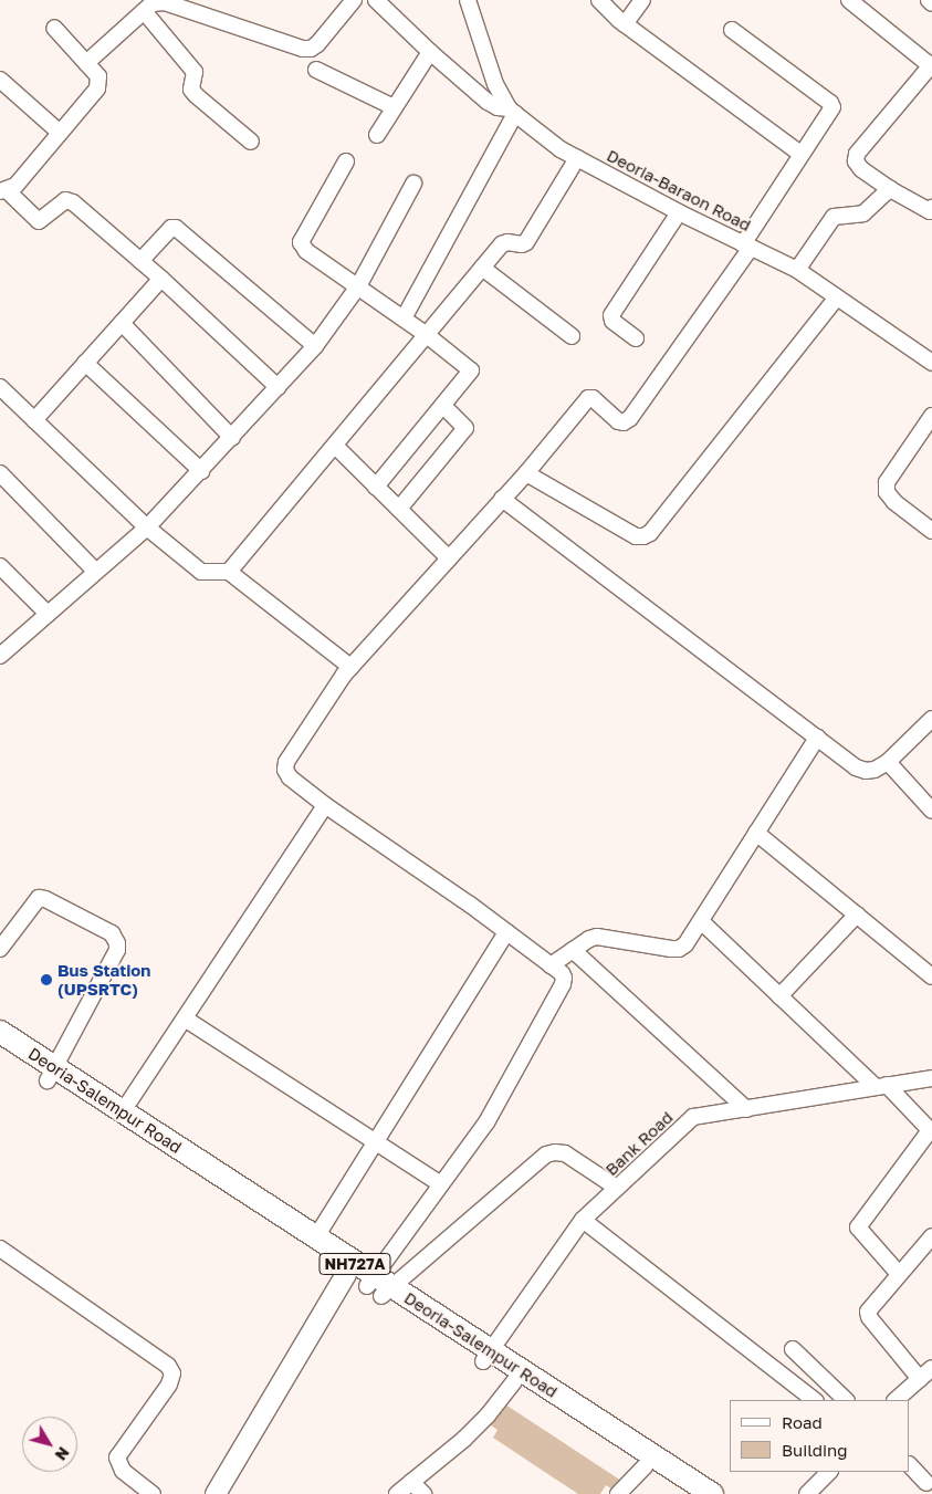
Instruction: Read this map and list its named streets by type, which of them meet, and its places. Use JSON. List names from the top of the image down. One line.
{"streets":{"highway":["Deoria-Salempur Road","NH727A"],"street":["Deoria-Baraon Road","Bank Road"]},"crossings":[["Deoria-Salempur Road","Bank Road"]],"places":["Bus Station (UPSRTC)"],"legend":["Road","Building"],"north":"bottom right"}
